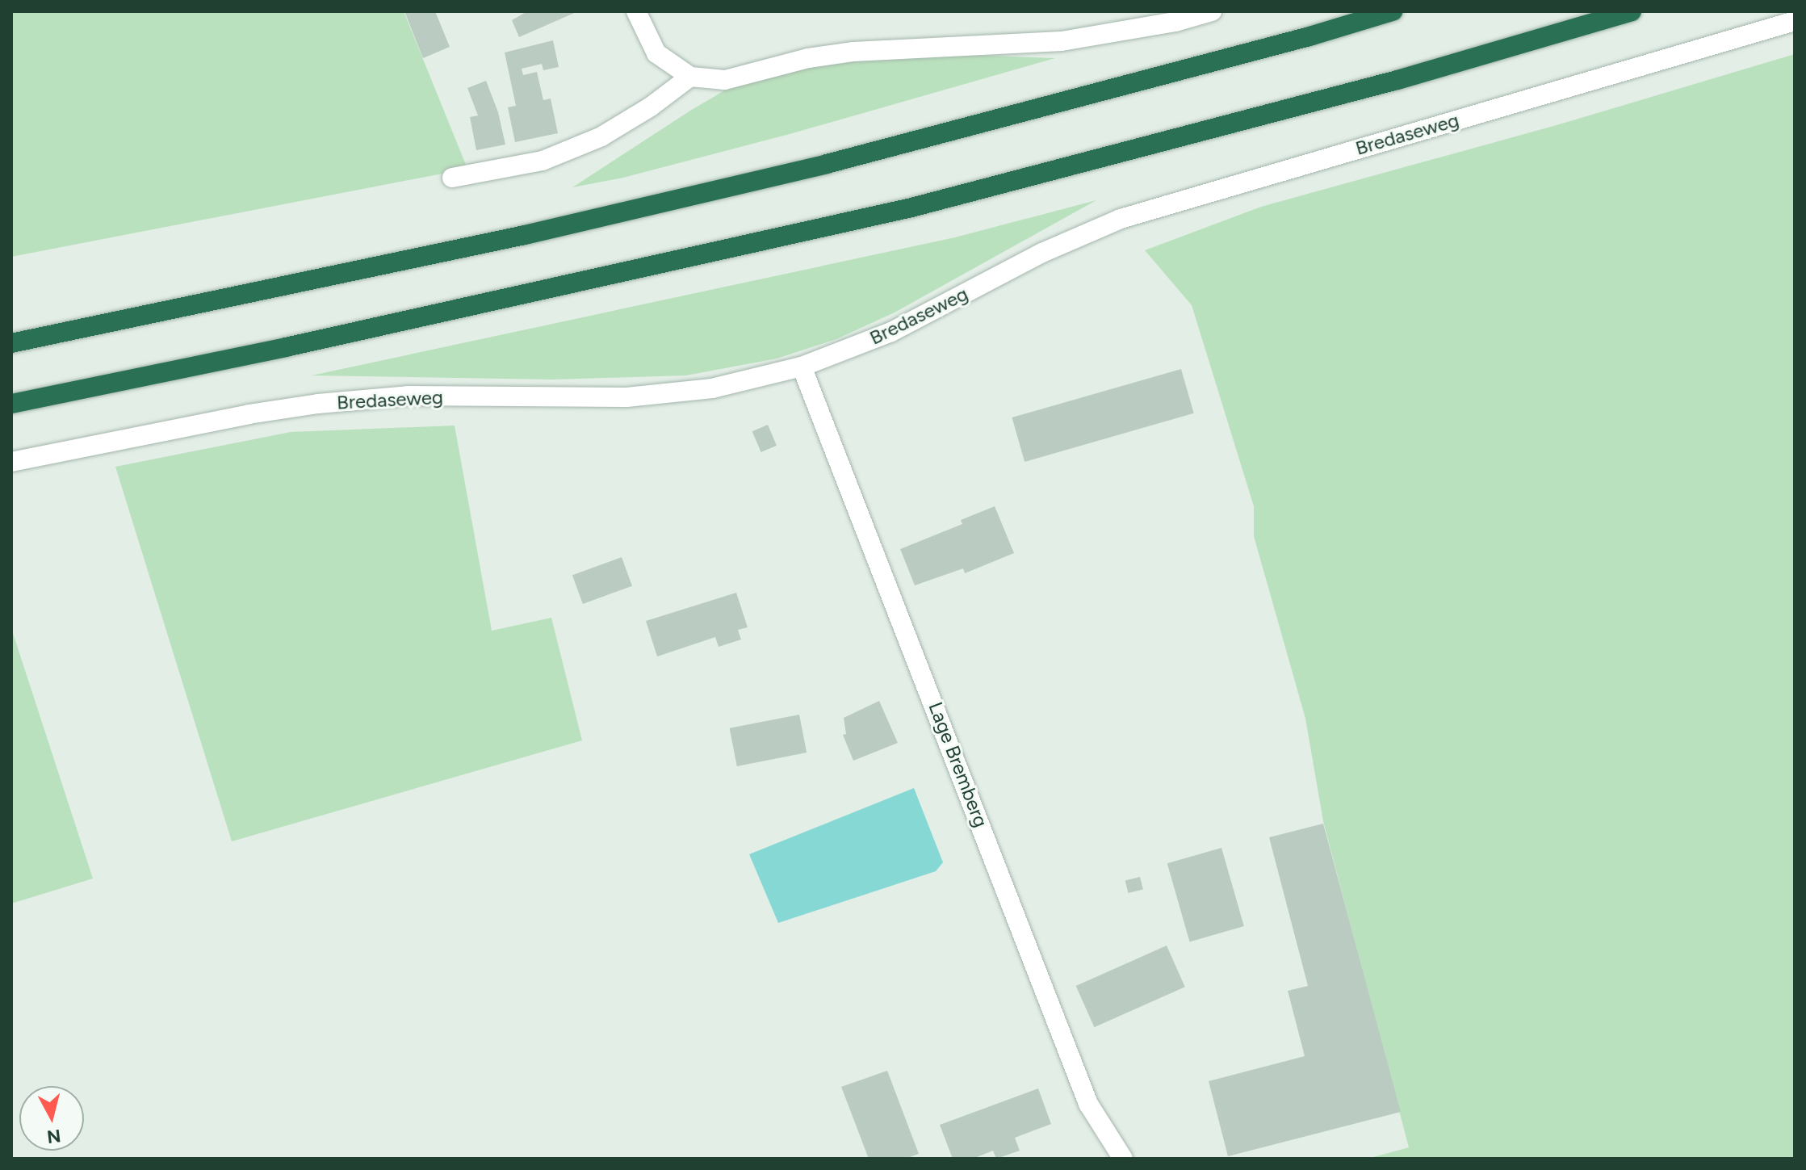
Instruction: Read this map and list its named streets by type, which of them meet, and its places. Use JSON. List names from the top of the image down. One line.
{"streets":{"street":["Bredaseweg","Lage Bremberg"]},"crossings":[["Bredaseweg","Lage Bremberg"]],"north":"bottom"}
